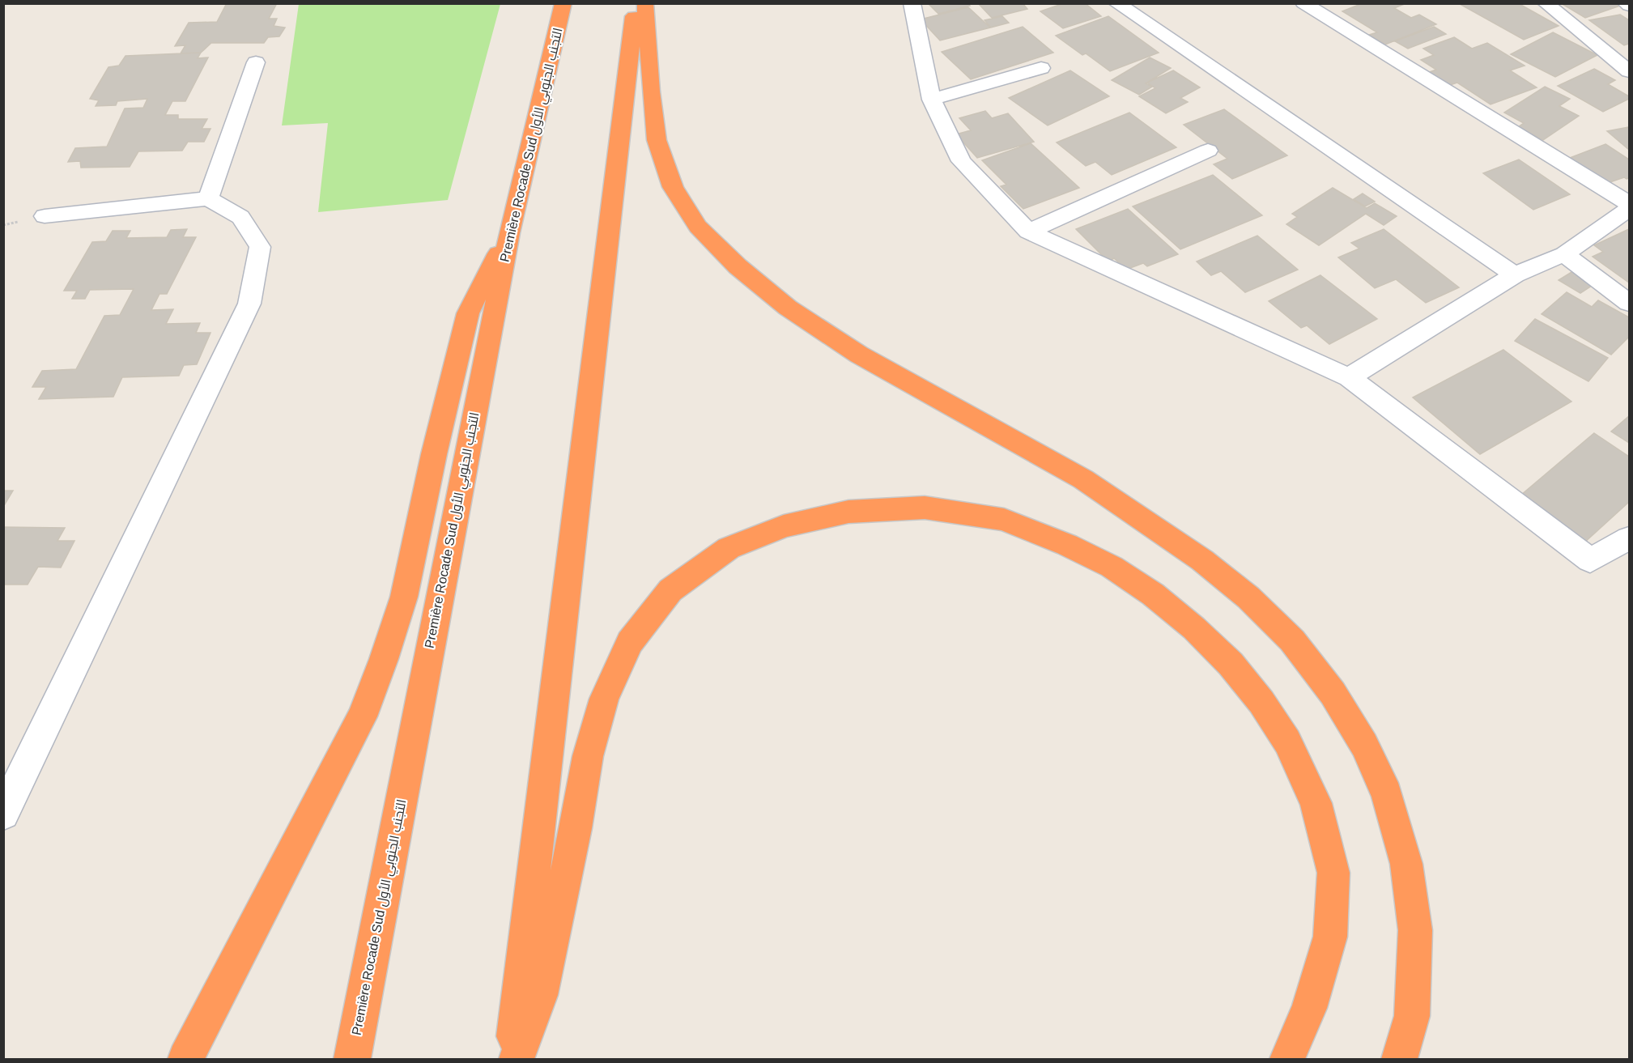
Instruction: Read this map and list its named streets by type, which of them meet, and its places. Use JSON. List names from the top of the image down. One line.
{"streets":{"highway":["Première Rocade Sud التجنب الجنوبي الأول"]}}
